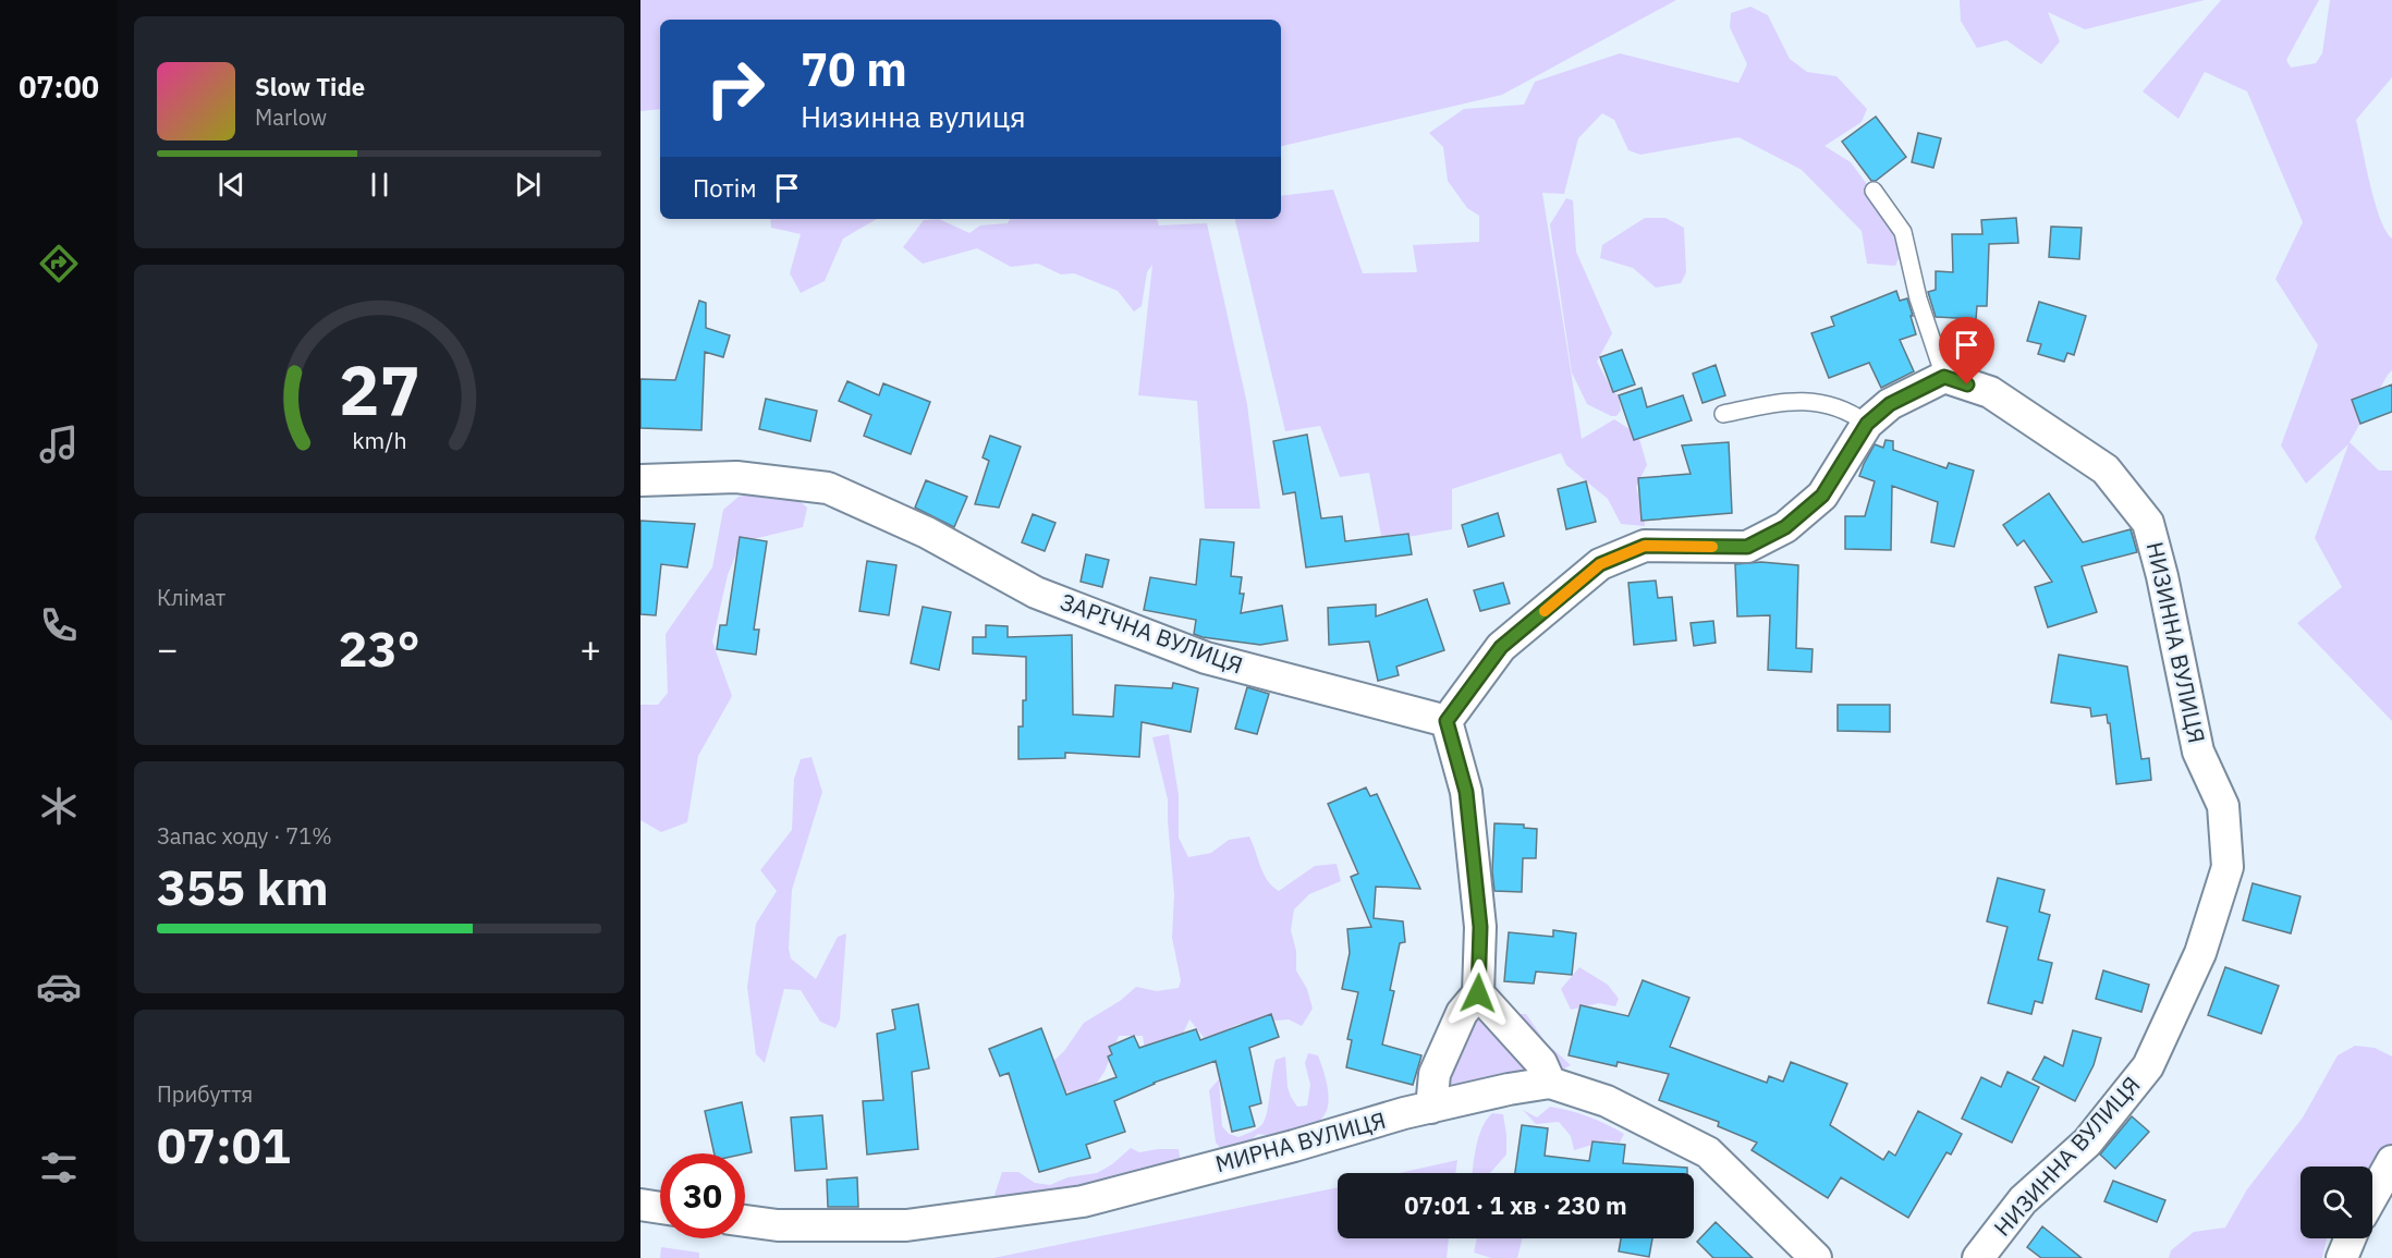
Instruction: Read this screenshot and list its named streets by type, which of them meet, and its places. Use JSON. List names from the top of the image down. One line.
{"streets":{"street":["ЗАРІЧНА ВУЛИЦЯ","НИЗИННА ВУЛИЦЯ","МИРНА ВУЛИЦЯ"]},"page":{"tabs":"07:00","turn":["70 m","Низинна вулиця"],"song":["Slow Tide","Marlow"],"then":"Потім","tile":["Клімат",["Запас ходу · 71%","355 km"],["Прибуття","07:01"]],"heat":["−","23°","+"],"limit":"30","trip":"07:01 · 1 хв · 230 m","gauge":["27","km/h"]}}
